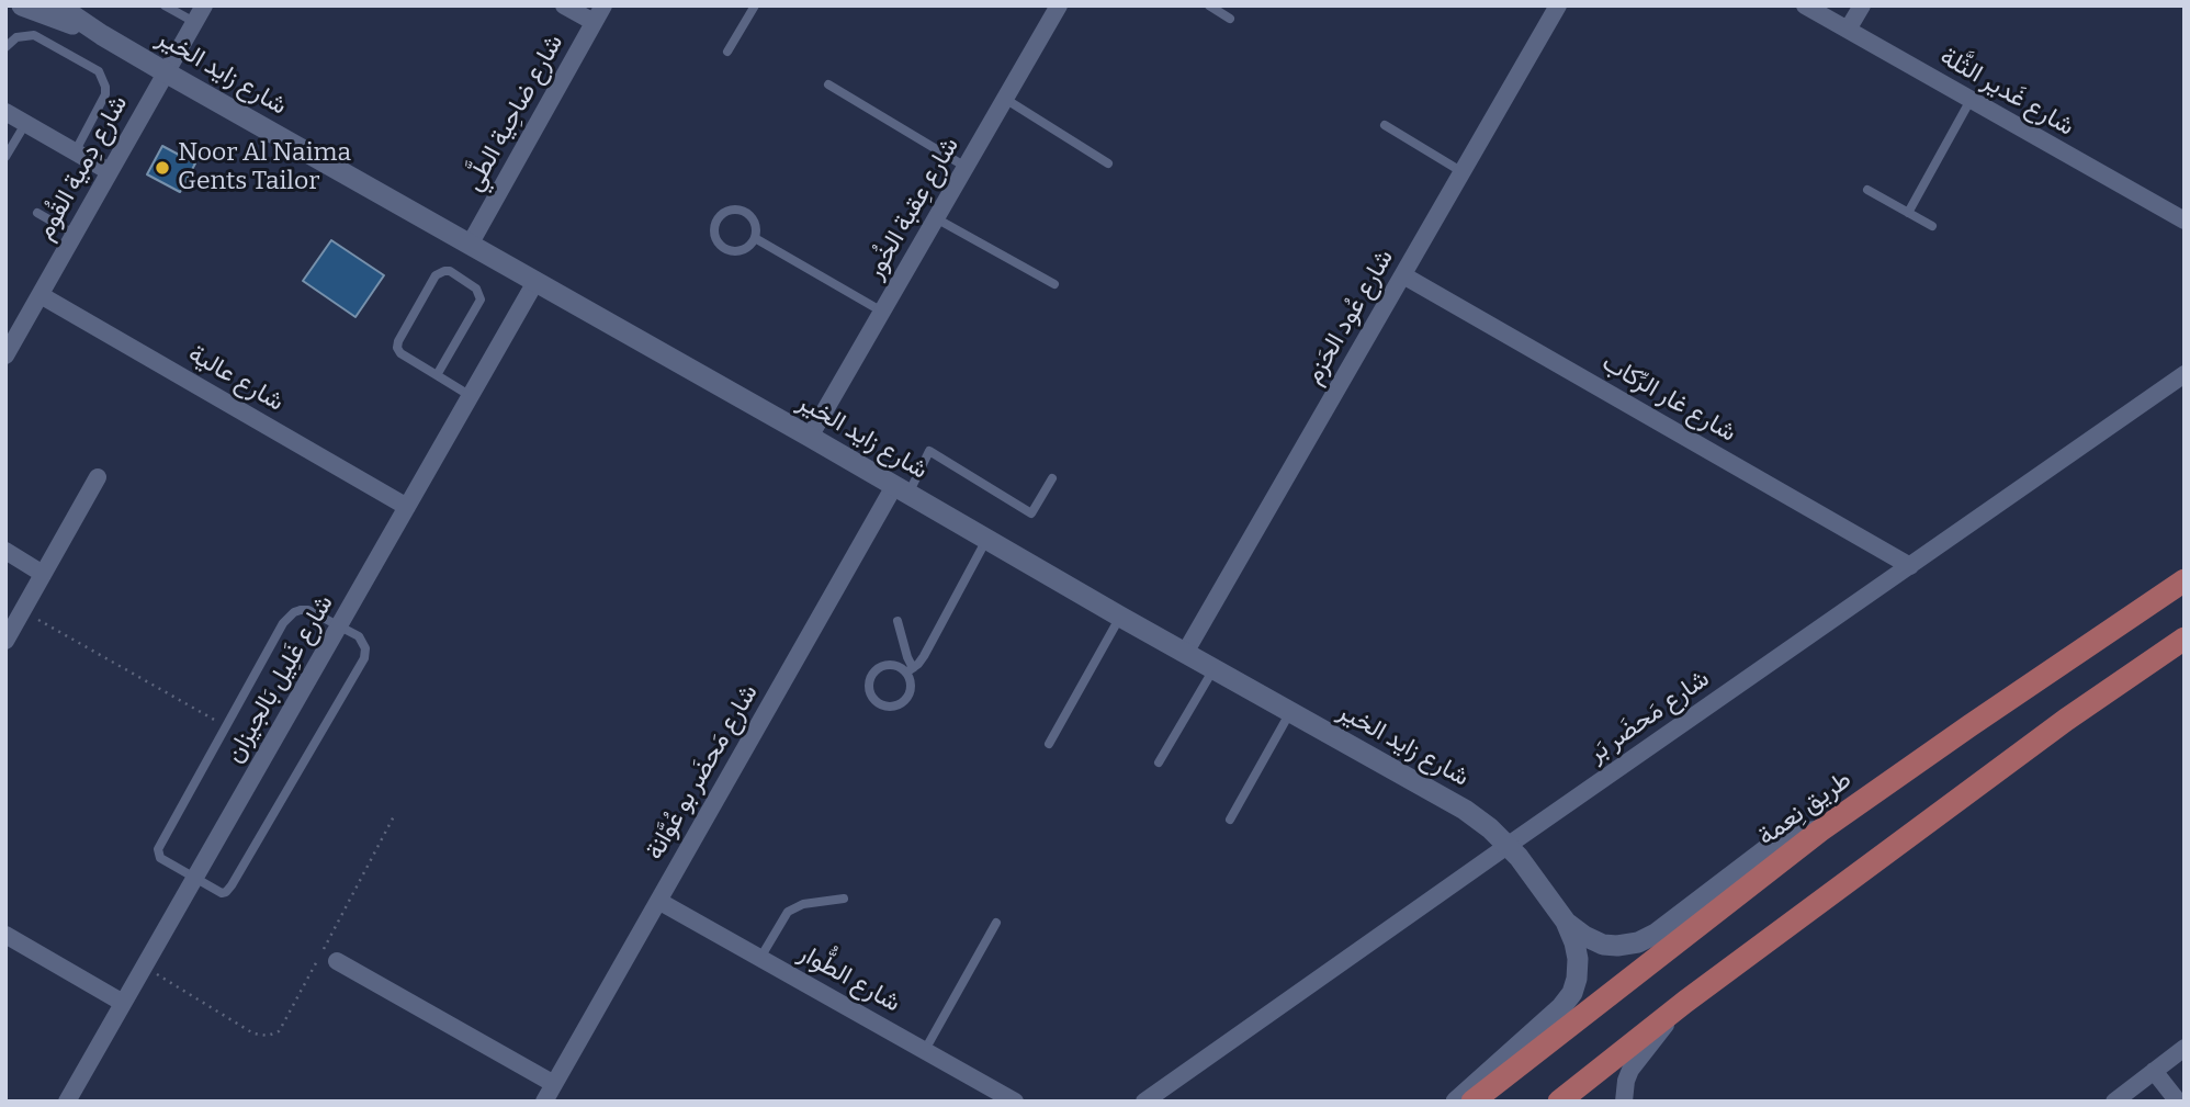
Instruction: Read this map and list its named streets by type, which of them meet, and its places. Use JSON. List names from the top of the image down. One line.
{"streets":{"main road":["طريق نِعمة"],"street":["شارع زايد الخير","شارع غَدير الثَّلة","شارع ضاحِية الطَّي","شارع دِمية القُوم","شارع عِقبة الخُور","شارع عُود الحَزم","شارع عالية","شارع غار الرِّكاب","شارع غَلِيل بَالجيزان","شارع مَحضَر بَر","شارع مَحضَر بو عُوَّانة","شارع الطُّوار"]},"crossings":[["شارع زايد الخير","شارع ضاحِية الطَّي"],["شارع زايد الخير","شارع دِمية القُوم"],["شارع زايد الخير","شارع عِقبة الخُور"],["شارع زايد الخير","شارع عُود الحَزم"],["شارع زايد الخير","شارع غَلِيل بَالجيزان"],["شارع زايد الخير","شارع مَحضَر بَر"],["شارع زايد الخير","شارع مَحضَر بو عُوَّانة"],["شارع دِمية القُوم","شارع عالية"],["شارع عُود الحَزم","شارع غار الرِّكاب"],["شارع عالية","شارع غَلِيل بَالجيزان"],["شارع غار الرِّكاب","شارع مَحضَر بَر"],["شارع مَحضَر بو عُوَّانة","شارع الطُّوار"]],"places":["Noor Al Naima Gents Tailor"]}
